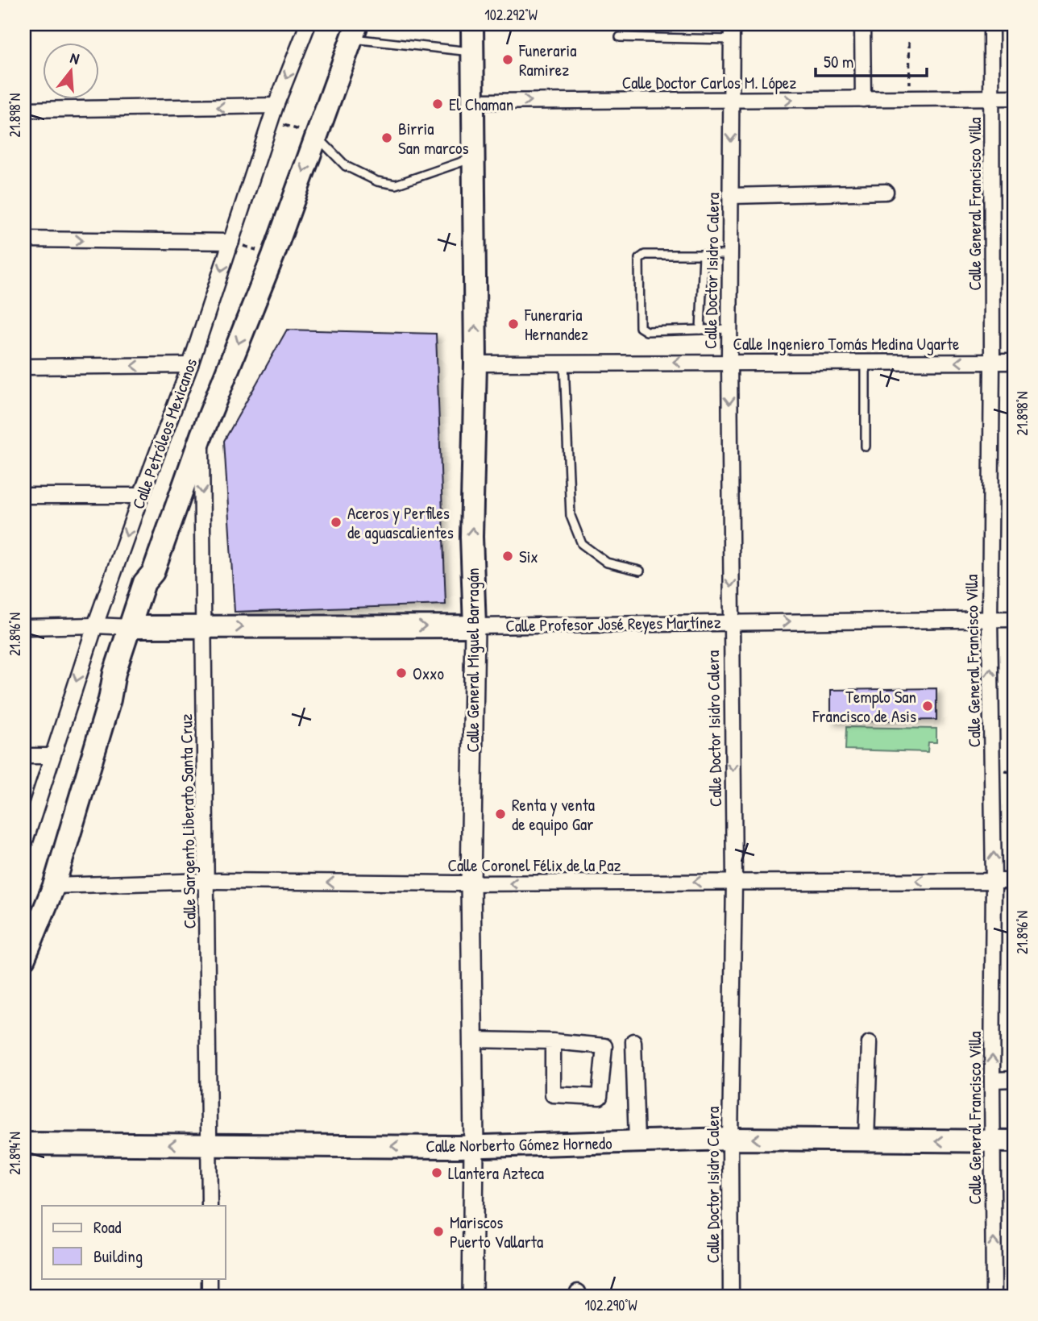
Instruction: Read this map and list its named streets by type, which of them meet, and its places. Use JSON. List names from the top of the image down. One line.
{"streets":{"main road":["Calle Petróleos Mexicanos","Calle Profesor José Reyes Martínez","Calle General Miguel Barragán","Calle Norberto Gómez Hornedo"],"street":["Calle Doctor Carlos M. López","Calle General Francisco Villa","Calle Doctor Isidro Calera","Calle Ingeniero Tomás Medina Ugarte","Calle Sargento Liberato Santa Cruz","Calle Coronel Félix de la Paz"]},"crossings":[["Calle Doctor Carlos M. López","Calle General Francisco Villa"],["Calle Doctor Carlos M. López","Calle Doctor Isidro Calera"],["Calle Doctor Carlos M. López","Calle Petróleos Mexicanos"],["Calle Doctor Carlos M. López","Calle General Miguel Barragán"],["Calle General Francisco Villa","Calle Ingeniero Tomás Medina Ugarte"],["Calle General Francisco Villa","Calle Profesor José Reyes Martínez"],["Calle General Francisco Villa","Calle Coronel Félix de la Paz"],["Calle General Francisco Villa","Calle Norberto Gómez Hornedo"],["Calle Doctor Isidro Calera","Calle Ingeniero Tomás Medina Ugarte"],["Calle Doctor Isidro Calera","Calle Profesor José Reyes Martínez"],["Calle Doctor Isidro Calera","Calle Coronel Félix de la Paz"],["Calle Doctor Isidro Calera","Calle Norberto Gómez Hornedo"],["Calle Ingeniero Tomás Medina Ugarte","Calle General Miguel Barragán"],["Calle Petróleos Mexicanos","Calle Profesor José Reyes Martínez"],["Calle Petróleos Mexicanos","Calle General Miguel Barragán"],["Calle Petróleos Mexicanos","Calle Sargento Liberato Santa Cruz"],["Calle Petróleos Mexicanos","Calle Coronel Félix de la Paz"],["Calle Profesor José Reyes Martínez","Calle General Miguel Barragán"],["Calle Profesor José Reyes Martínez","Calle Sargento Liberato Santa Cruz"],["Calle General Miguel Barragán","Calle Coronel Félix de la Paz"],["Calle General Miguel Barragán","Calle Norberto Gómez Hornedo"],["Calle Sargento Liberato Santa Cruz","Calle Coronel Félix de la Paz"],["Calle Sargento Liberato Santa Cruz","Calle Norberto Gómez Hornedo"]],"one_way":["Calle General Francisco Villa","Calle Doctor Isidro Calera","Calle Ingeniero Tomás Medina Ugarte","Calle Petróleos Mexicanos","Calle Profesor José Reyes Martínez","Calle General Miguel Barragán","Calle Coronel Félix de la Paz","Calle Norberto Gómez Hornedo"],"places":["Funeraria Ramirez","El Chaman","Birria San marcos","Funeraria Hernandez","Aceros y Perfiles de aguascalientes","Six","Oxxo","Templo San Francisco de Asis","Renta y venta de equipo Gar","Llantera Azteca","Mariscos Puerto Vallarta"],"legend":["Road","Building"],"scale_bar":"50 m","north":"top","coordinates":["102.292°W","21.898°N","21.896°N","21.894°N","102.290°W"]}
